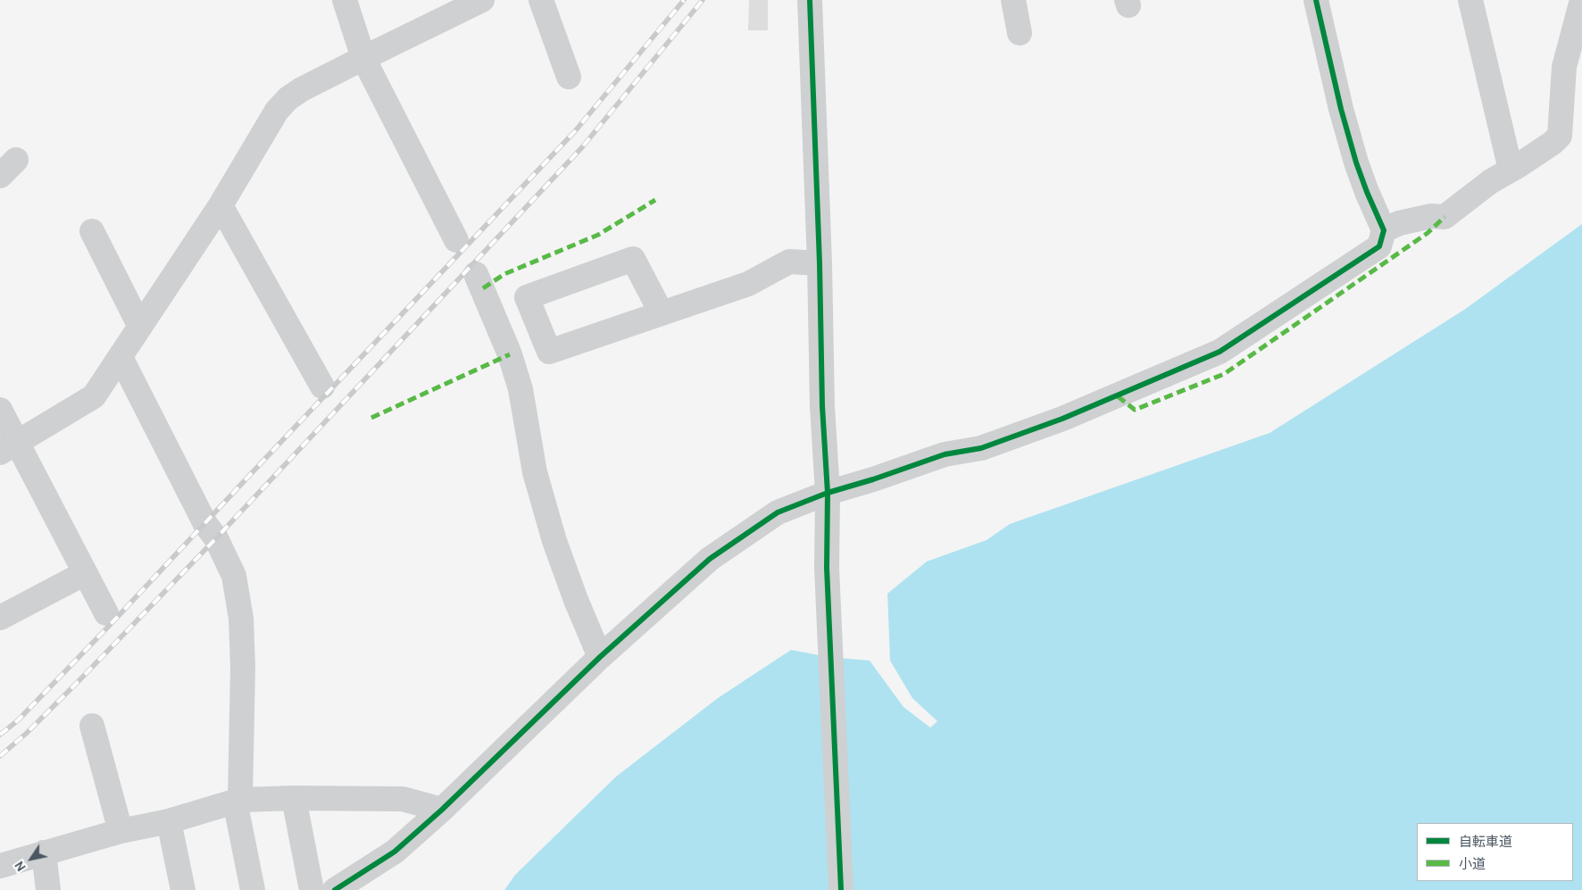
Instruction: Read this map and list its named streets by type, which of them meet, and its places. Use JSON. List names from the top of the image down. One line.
{"legend":["自転車道","小道"],"north":"bottom left"}
